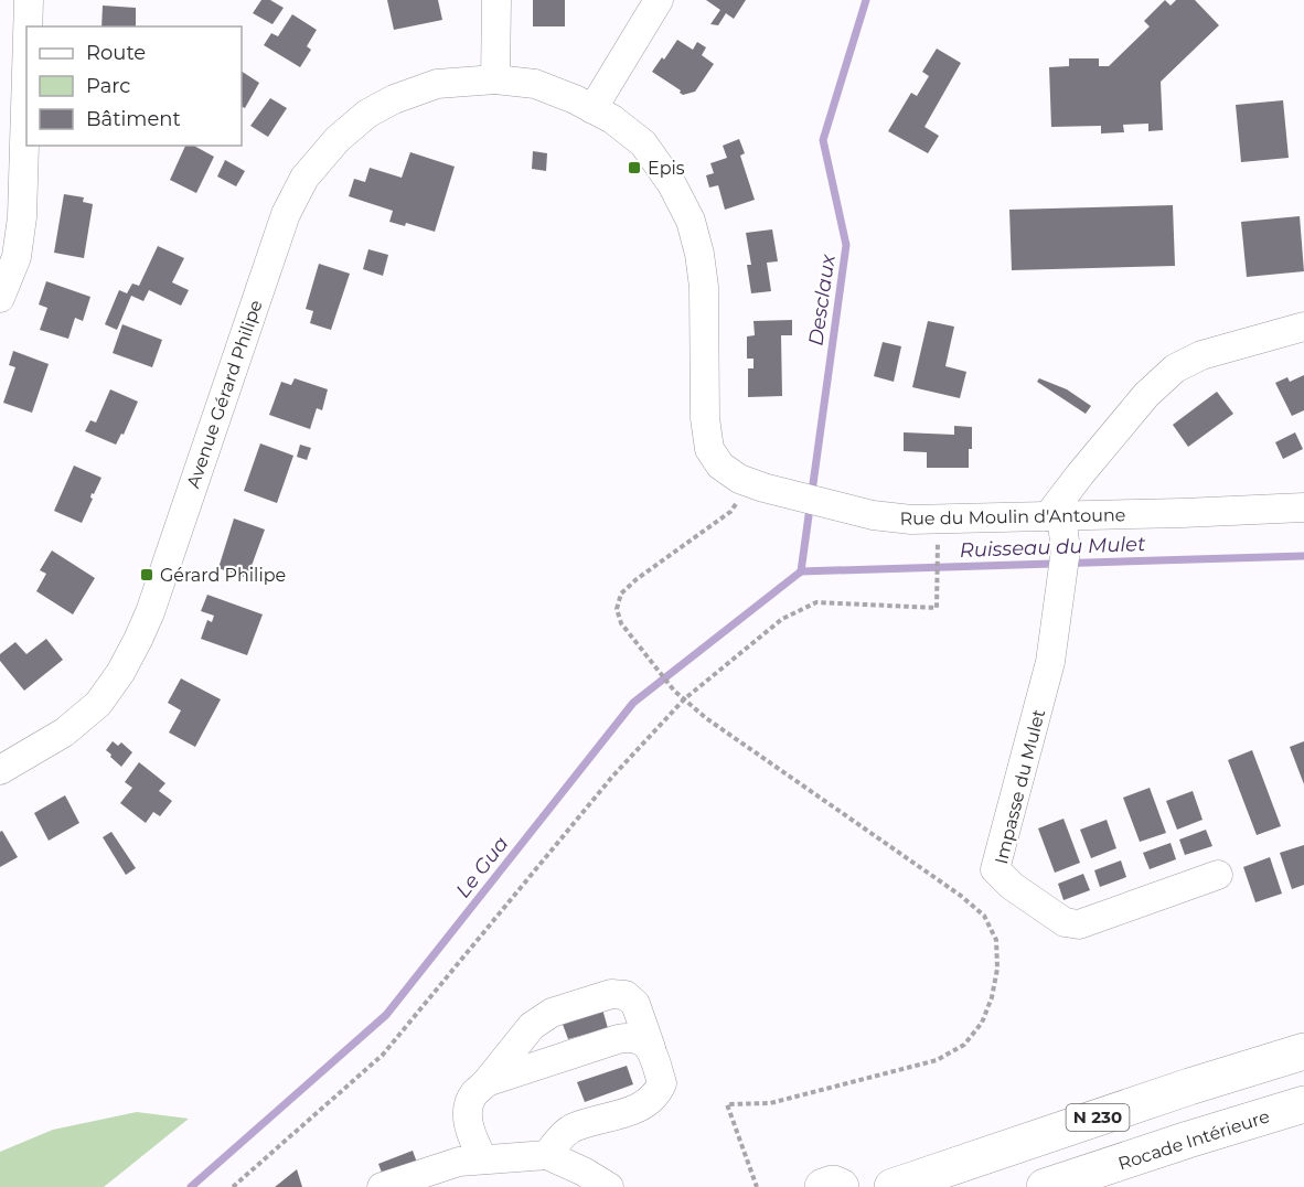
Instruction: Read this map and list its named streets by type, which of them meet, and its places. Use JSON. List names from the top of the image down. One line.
{"streets":{"highway":["N 230","Rocade Intérieure"],"street":["Avenue Gérard Philipe","Rue du Moulin d'Antoune","Impasse du Mulet"]},"crossings":[["Avenue Gérard Philipe","Rue du Moulin d'Antoune"],["Rue du Moulin d'Antoune","Impasse du Mulet"]],"water":["Desclaux","Ruisseau du Mulet","Le Gua"],"places":{"transit":["Epis","Gérard Philipe"]},"legend":["Route","Parc","Bâtiment"]}
